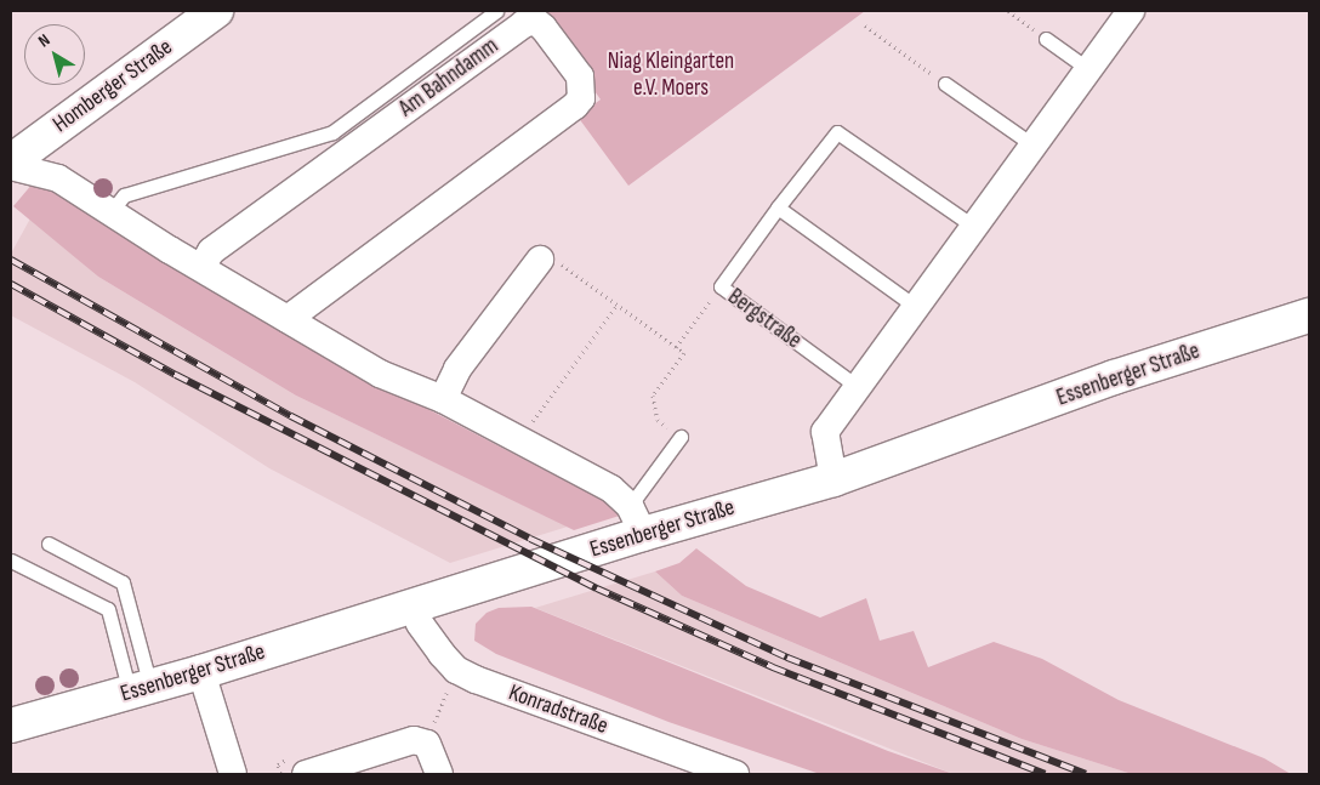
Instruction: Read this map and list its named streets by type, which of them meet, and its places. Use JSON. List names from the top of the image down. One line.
{"streets":{"street":["Am Bahndamm","Homberger Straße","Essenberger Straße","Konradstraße"],"lane":["Bergstraße"]},"parks":["Niag Kleingarten e.V. Moers"],"north":"top left"}
